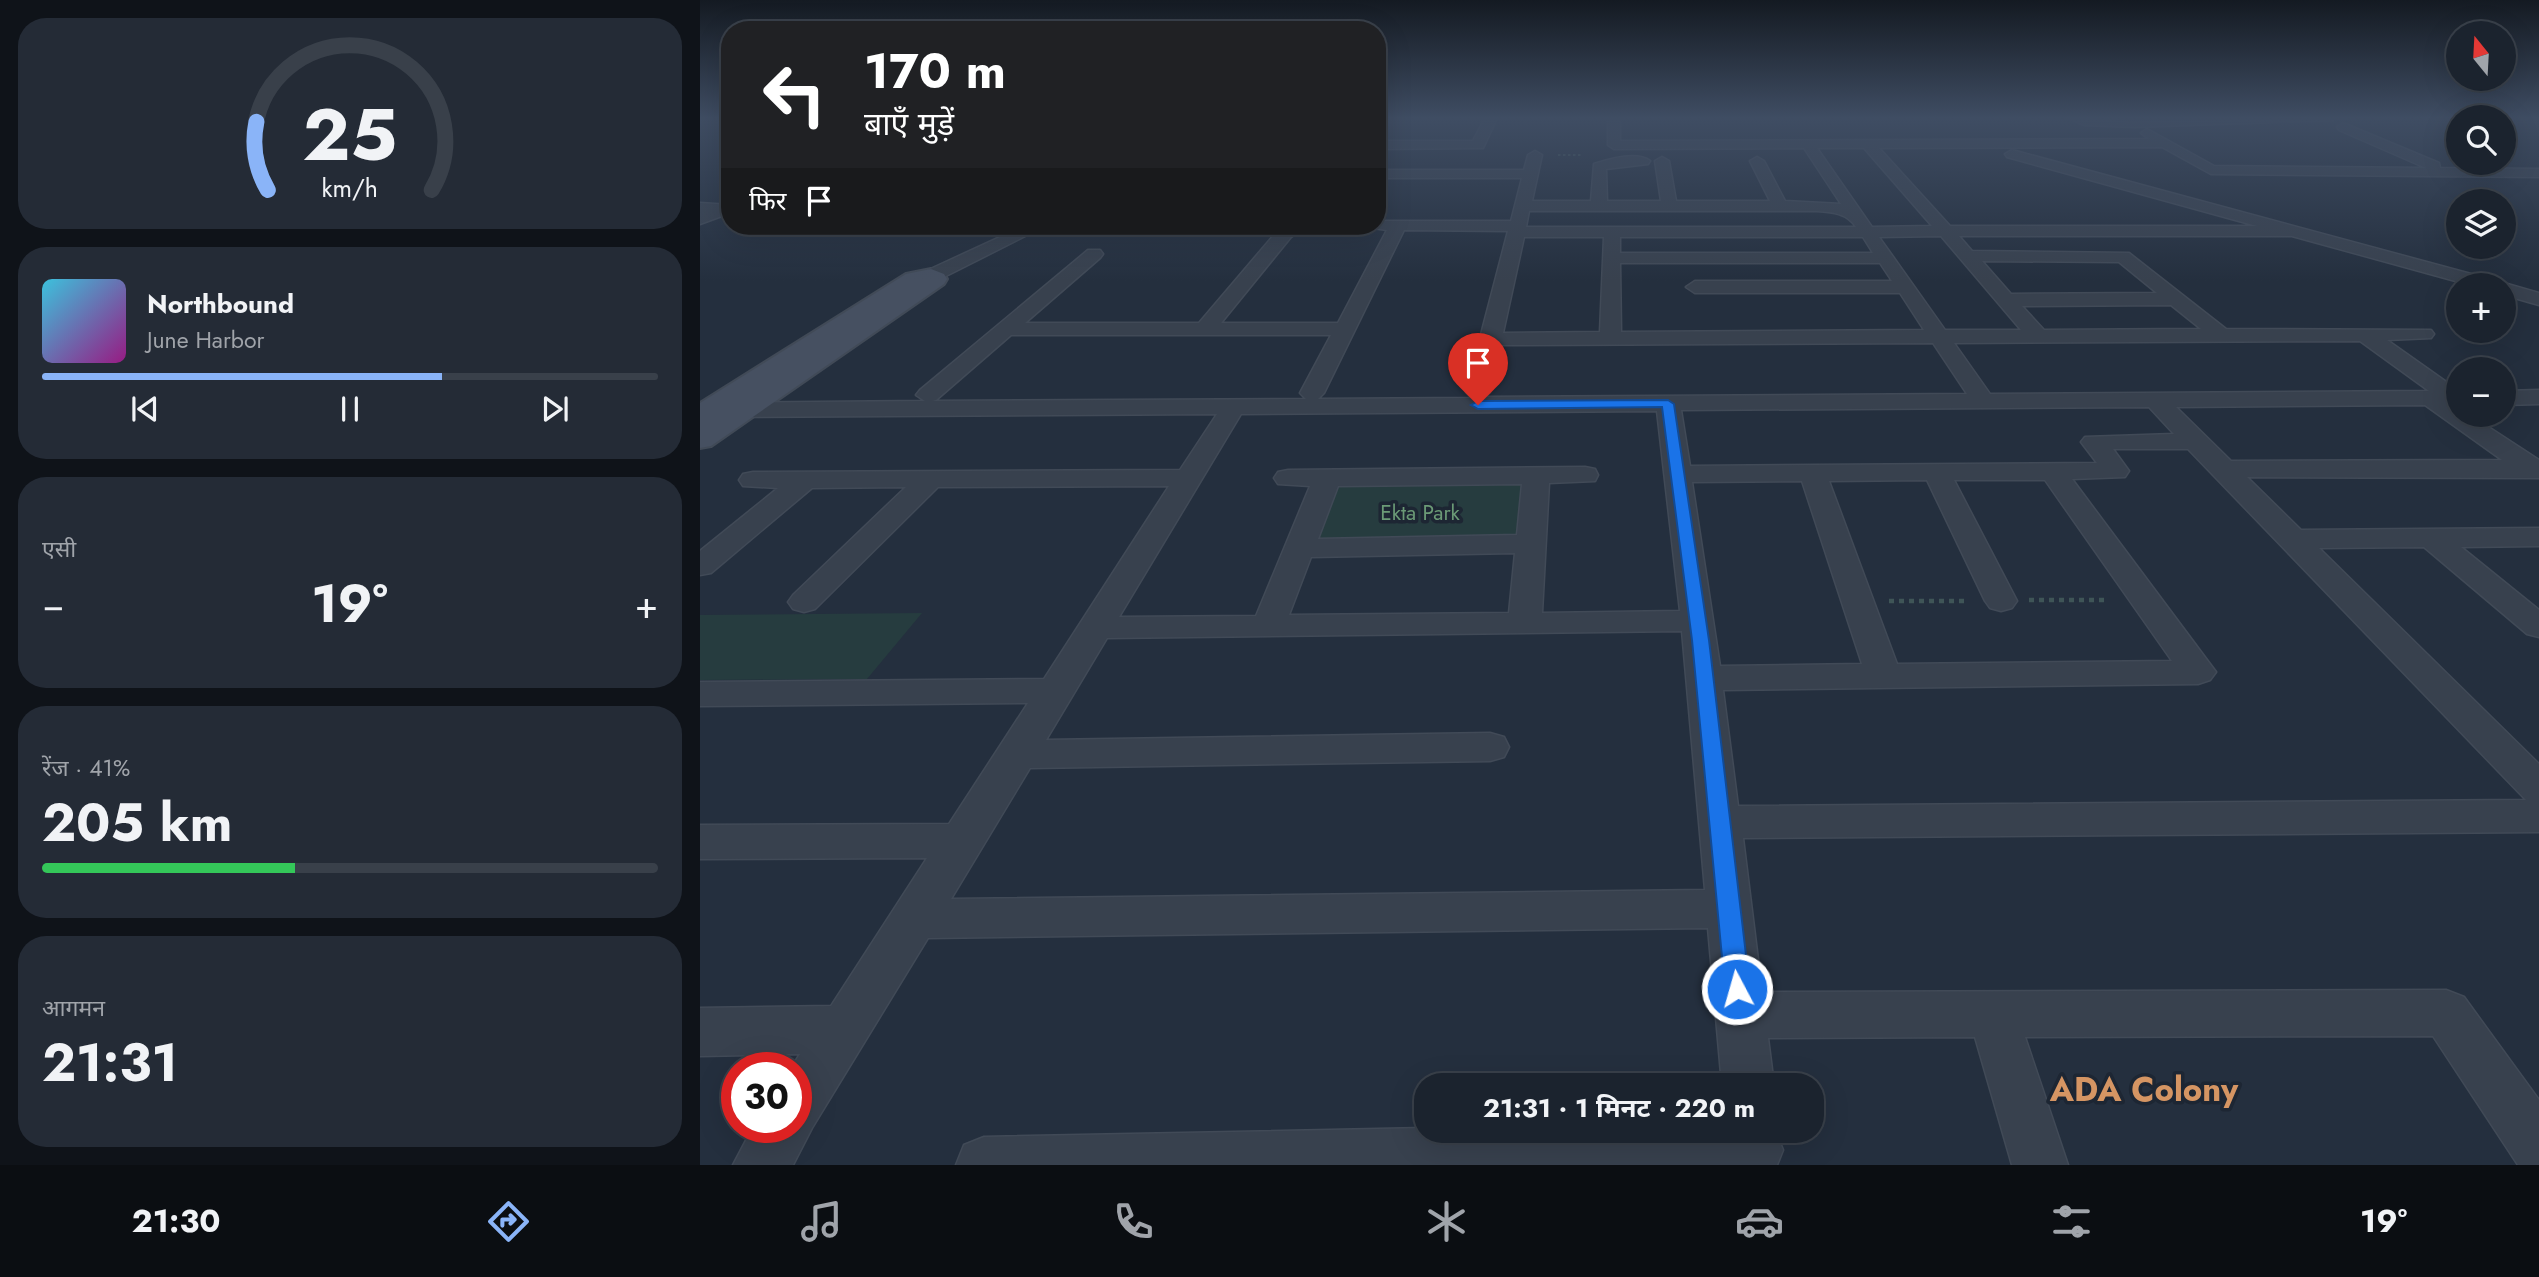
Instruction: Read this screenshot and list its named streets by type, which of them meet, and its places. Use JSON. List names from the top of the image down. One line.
{"districts":["ADA Colony"],"parks":["Ekta Park"],"north":"top","page":{"map_buttons":["+","−"],"turn":["170 m","बाएँ मुड़ें"],"then":"फिर","song":["Northbound","June Harbor"],"tile":["एसी",["रेंज · 41%","205 km"],["आगमन","21:31"]],"heat":["−","19°","+"],"limit":"30","trip":"21:31 · 1 मिनट · 220 m","tabs":["21:30","19°"],"gauge":["25","km/h"]}}
